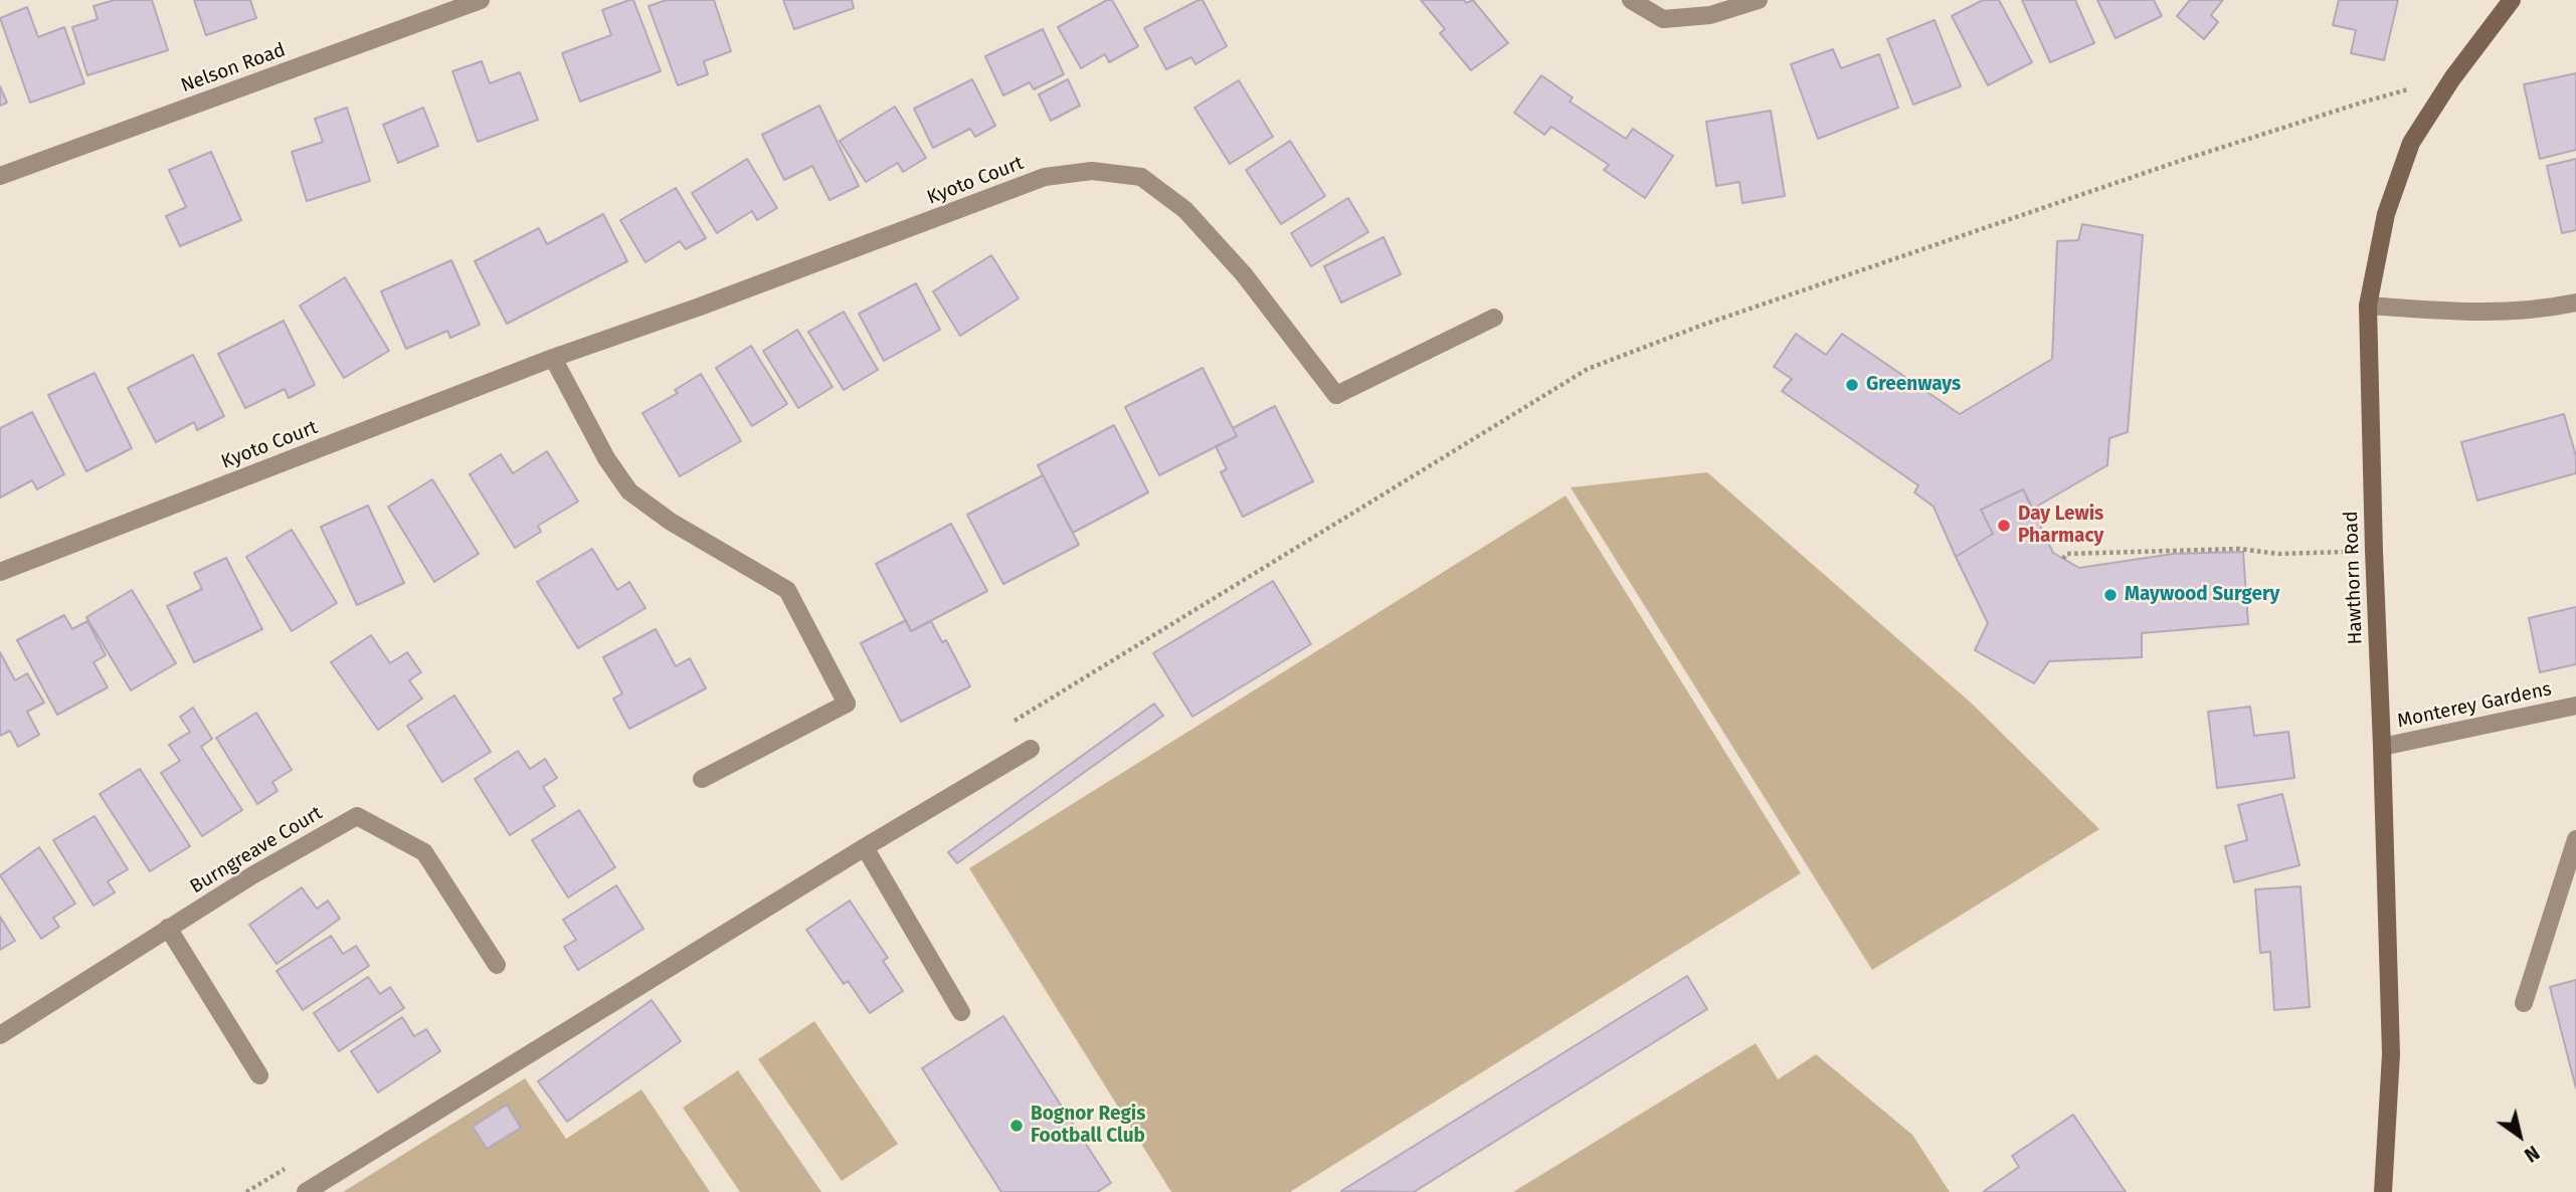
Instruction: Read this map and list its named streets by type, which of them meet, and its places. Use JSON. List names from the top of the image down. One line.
{"streets":{"street":["Nelson Road","Kyoto Court","Hawthorn Road","Monterey Gardens","Burngreave Court"]},"crossings":[["Hawthorn Road","Monterey Gardens"]],"places":["Greenways","Day Lewis Pharmacy","Maywood Surgery","Bognor Regis Football Club"],"north":"bottom right"}
